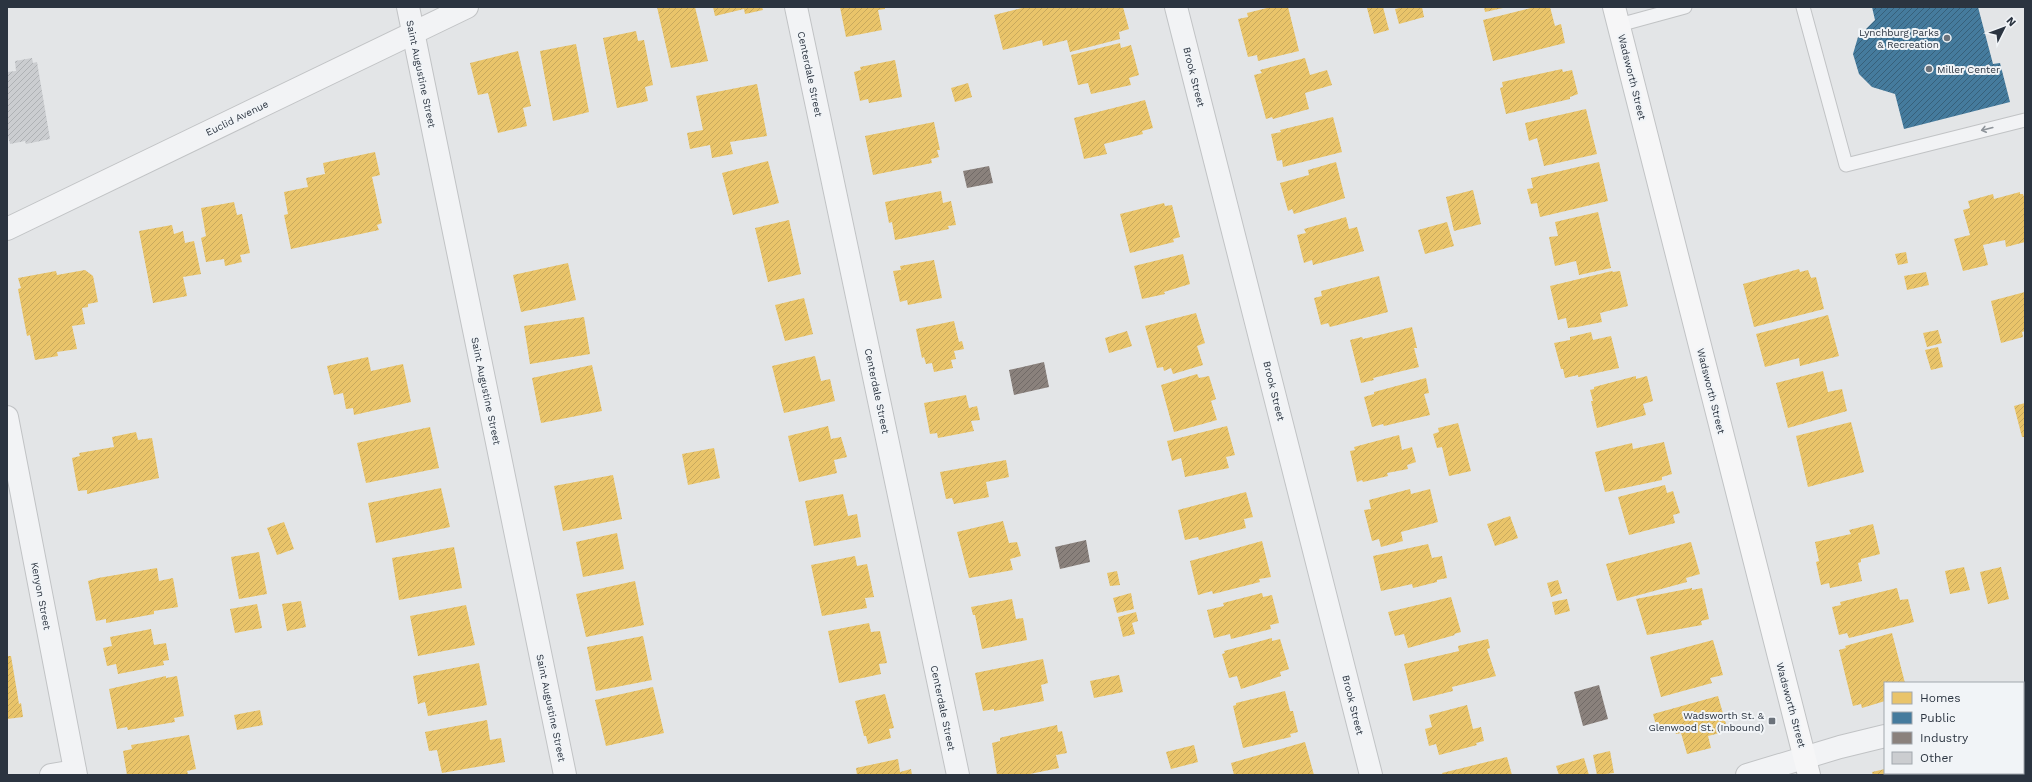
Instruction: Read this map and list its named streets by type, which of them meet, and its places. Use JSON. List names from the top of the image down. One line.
{"streets":{"street":["Saint Augustine Street","Centerdale Street","Brook Street","Wadsworth Street","Euclid Avenue","Kenyon Street"]},"crossings":[["Saint Augustine Street","Euclid Avenue"]],"places":{"other":["Lynchburg Parks & Recreation","Miller Center"],"transit":["Wadsworth St. & Glenwood St. (Inbound)"]},"legend":["Homes","Public","Industry","Other"],"north":"top right"}
